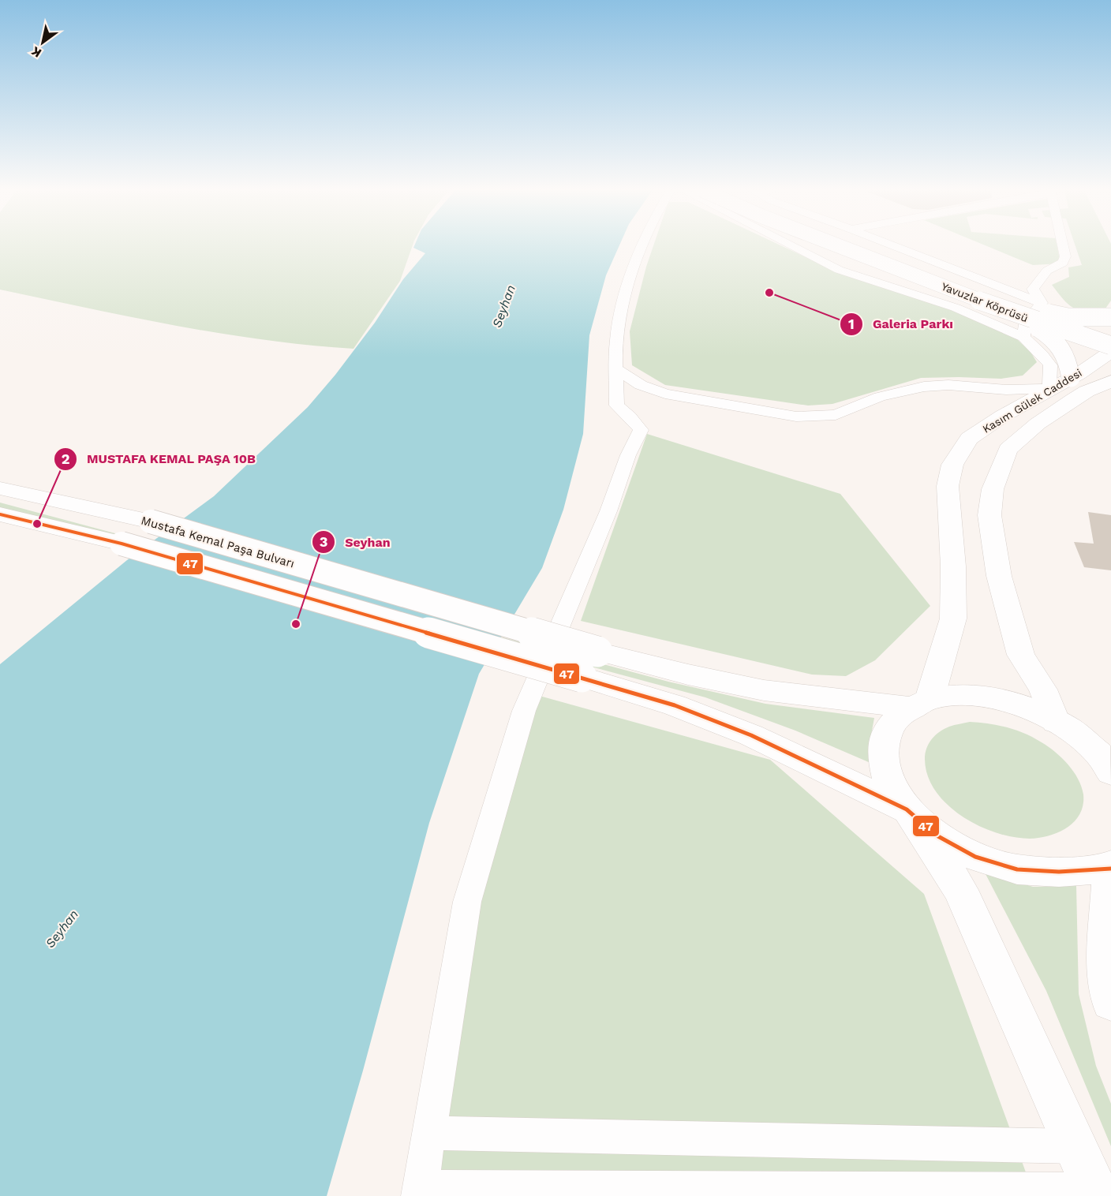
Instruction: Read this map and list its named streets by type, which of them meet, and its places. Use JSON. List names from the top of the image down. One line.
{"streets":{"main road":["Yavuzlar Köprüsü","Kasım Gülek Caddesi","Mustafa Kemal Paşa Bulvarı"]},"crossings":[["Kasım Gülek Caddesi","Mustafa Kemal Paşa Bulvarı"]],"water":["Seyhan"],"places":["Galeria Parkı","MUSTAFA KEMAL PAŞA 10B","Seyhan"],"lines":["transit line 47"],"north":"bottom left"}
